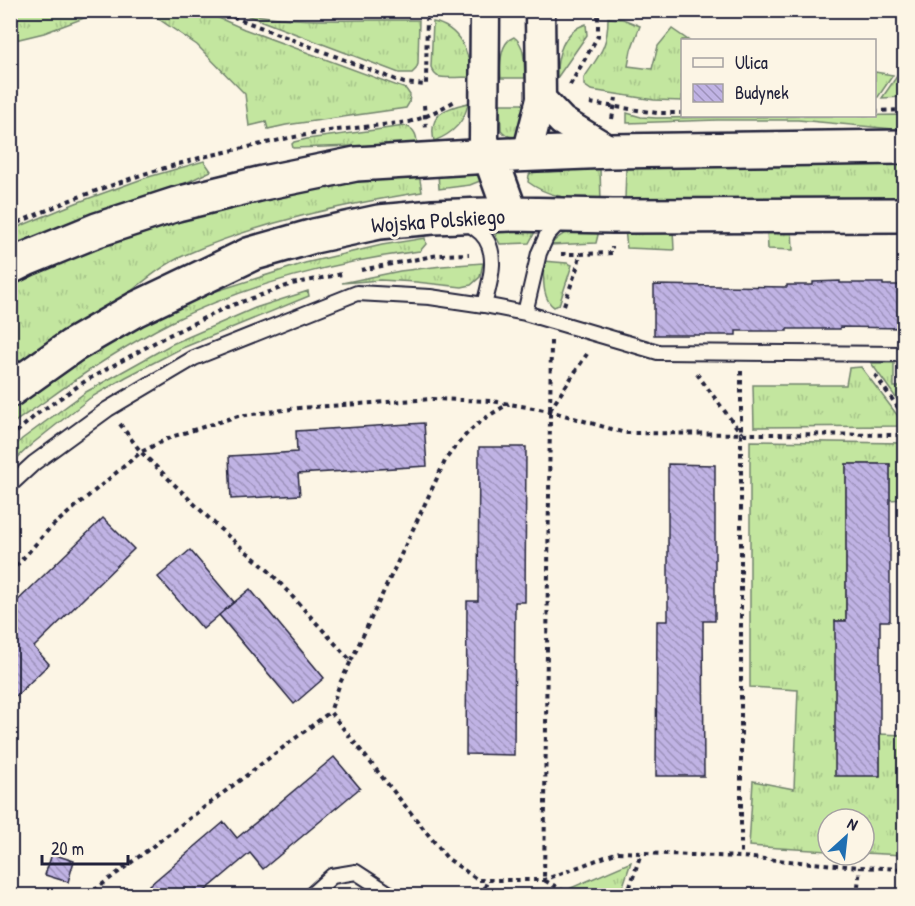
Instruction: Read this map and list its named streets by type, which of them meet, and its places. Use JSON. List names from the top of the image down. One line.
{"streets":{"street":["Wojska Polskiego"]},"legend":["Ulica","Budynek"],"scale_bar":"20 m","north":"top right"}
